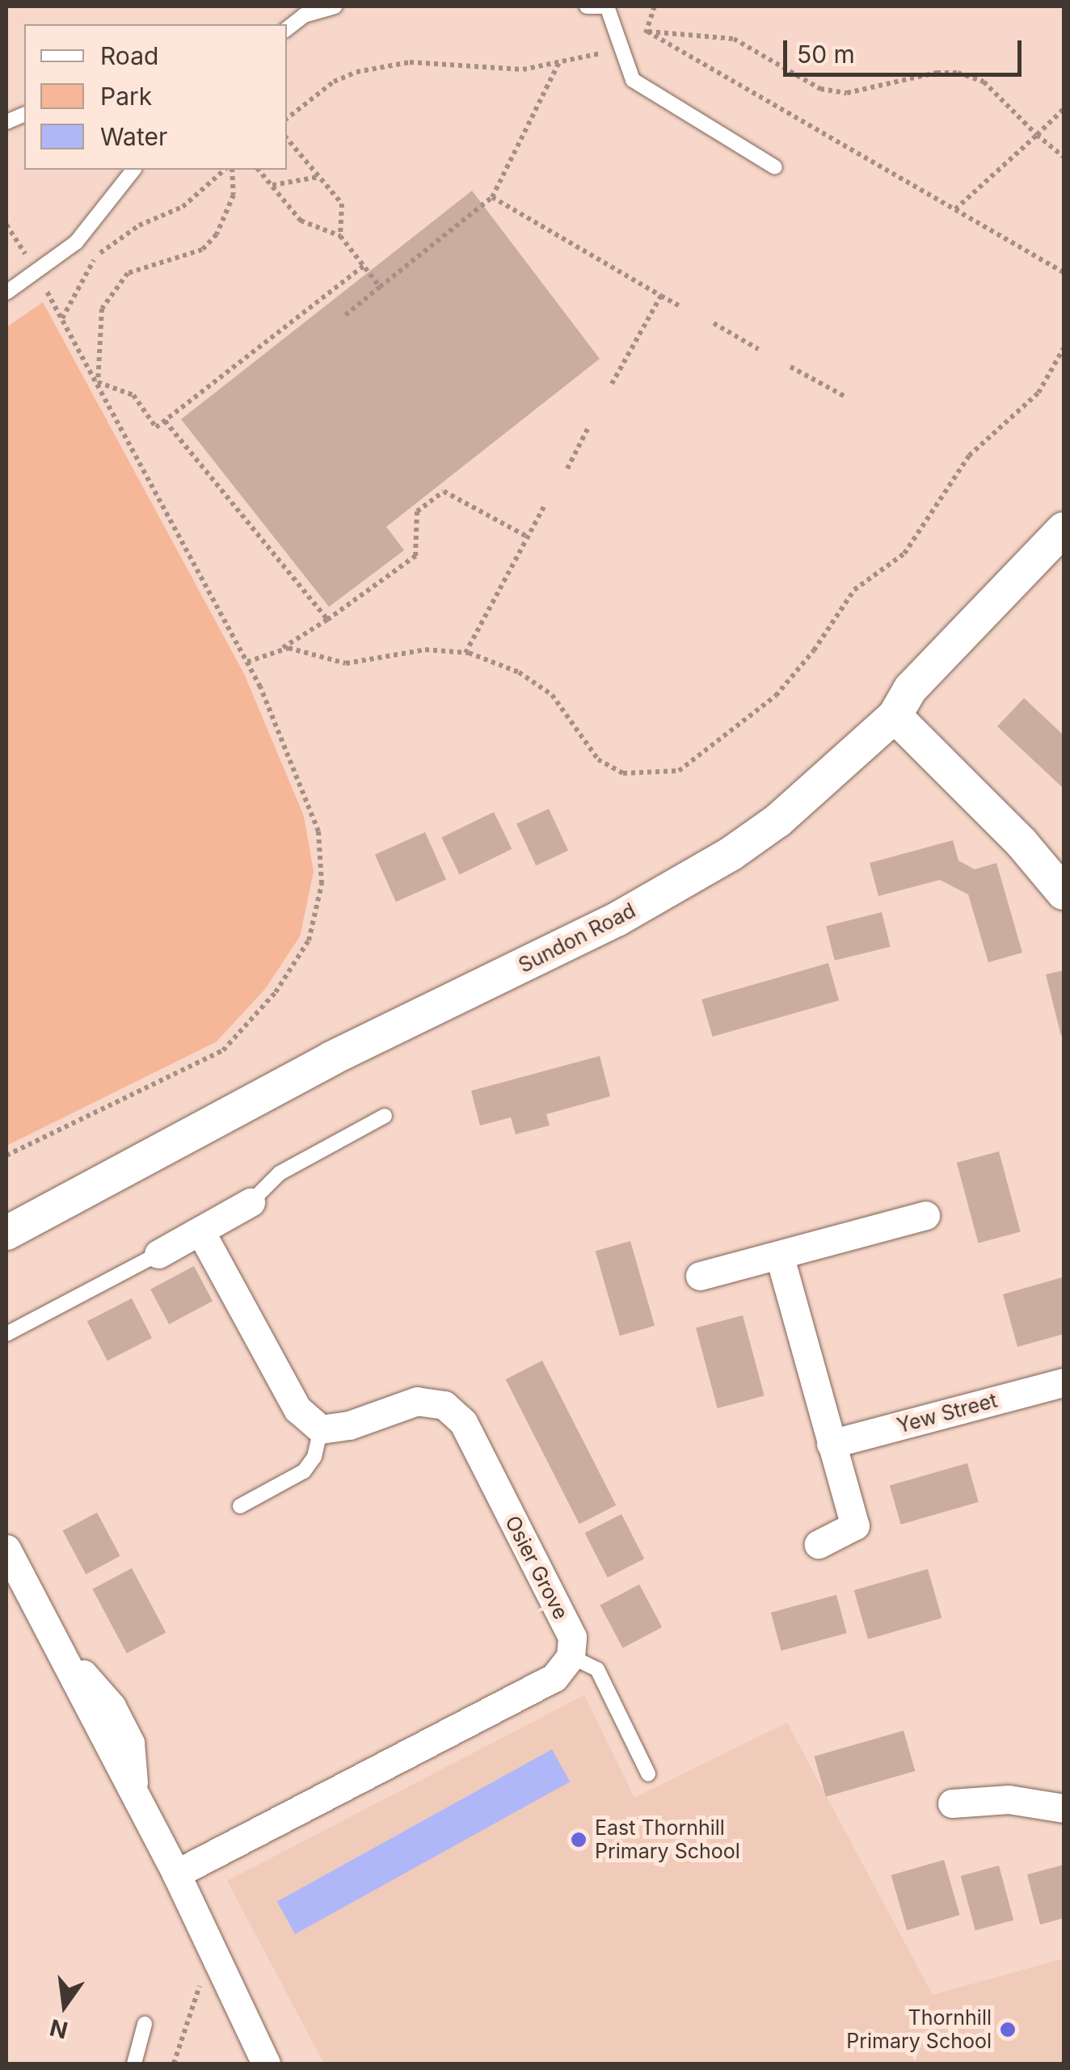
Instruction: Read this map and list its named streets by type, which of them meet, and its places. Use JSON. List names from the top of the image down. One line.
{"streets":{"street":["Sundon Road","Yew Street","Osier Grove"]},"places":["East Thornhill Primary School","Thornhill Primary School"],"legend":["Road","Park","Water"],"scale_bar":"50 m","north":"bottom"}
